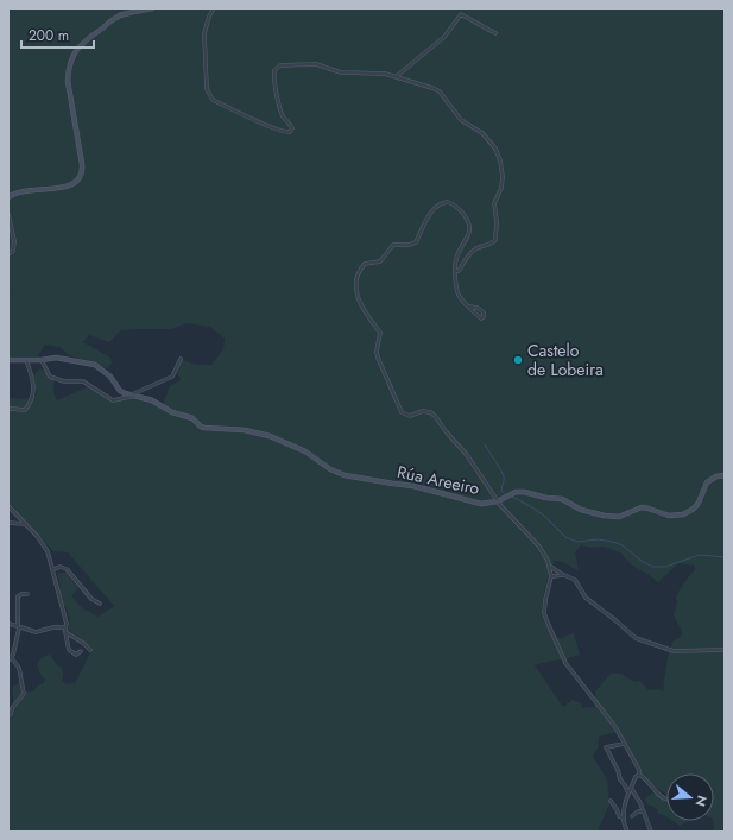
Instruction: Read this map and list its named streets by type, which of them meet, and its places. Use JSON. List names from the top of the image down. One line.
{"streets":{"street":["Rúa Areeiro"]},"places":["Castelo de Lobeira"],"scale_bar":"200 m","north":"right"}
